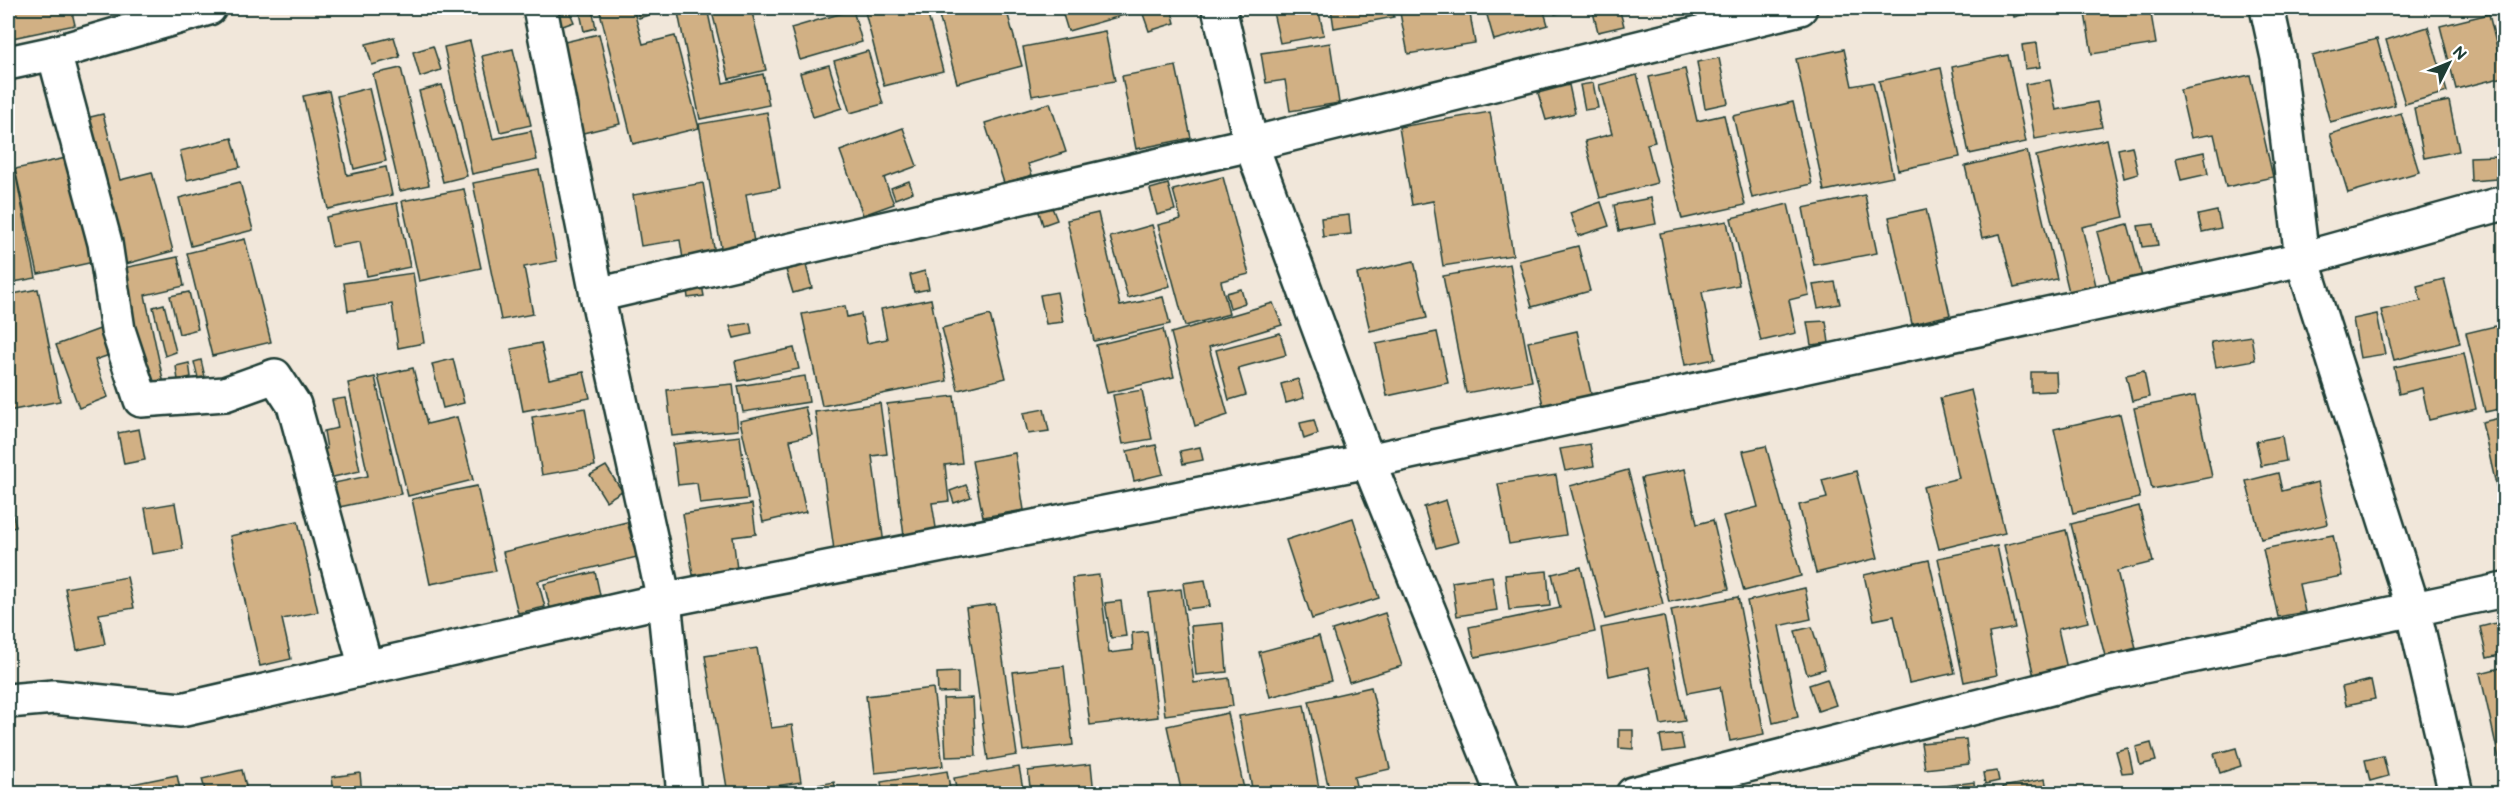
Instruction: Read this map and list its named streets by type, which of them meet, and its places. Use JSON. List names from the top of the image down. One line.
{"north":"top right"}
